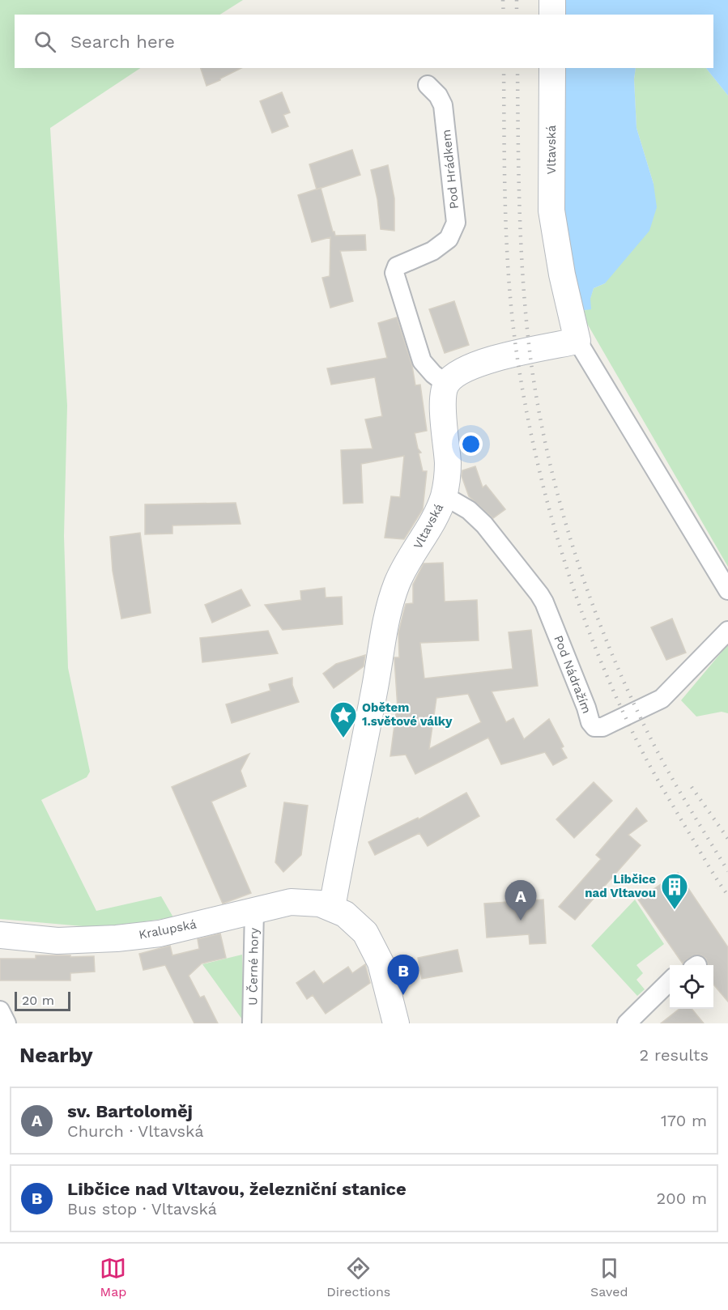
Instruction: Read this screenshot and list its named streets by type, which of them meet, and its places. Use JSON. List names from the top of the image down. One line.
{"streets":{"street":["Vltavská","Pod Hrádkem","Pod Nádražím","Kralupská","U Černé hory"]},"crossings":[["Vltavská","Pod Hrádkem"],["Vltavská","Pod Nádražím"],["Vltavská","Kralupská"],["Kralupská","U Černé hory"]],"places":{"place":["Obětem 1.světové války"],"building":["Libčice nad Vltavou"]},"scale_bar":"20 m","page":{"search":"Search here","pins":["A","B"],"scale":"20 m","heading":["Nearby","2 results"],"list":[{"mark":"A","name":"sv. Bartoloměj","note":"Church · Vltavská","value":"170 m"},{"mark":"B","name":"Libčice nad Vltavou, železniční stanice","note":"Bus stop · Vltavská","value":"200 m"}],"nav":["Map","Directions","Saved"]}}
